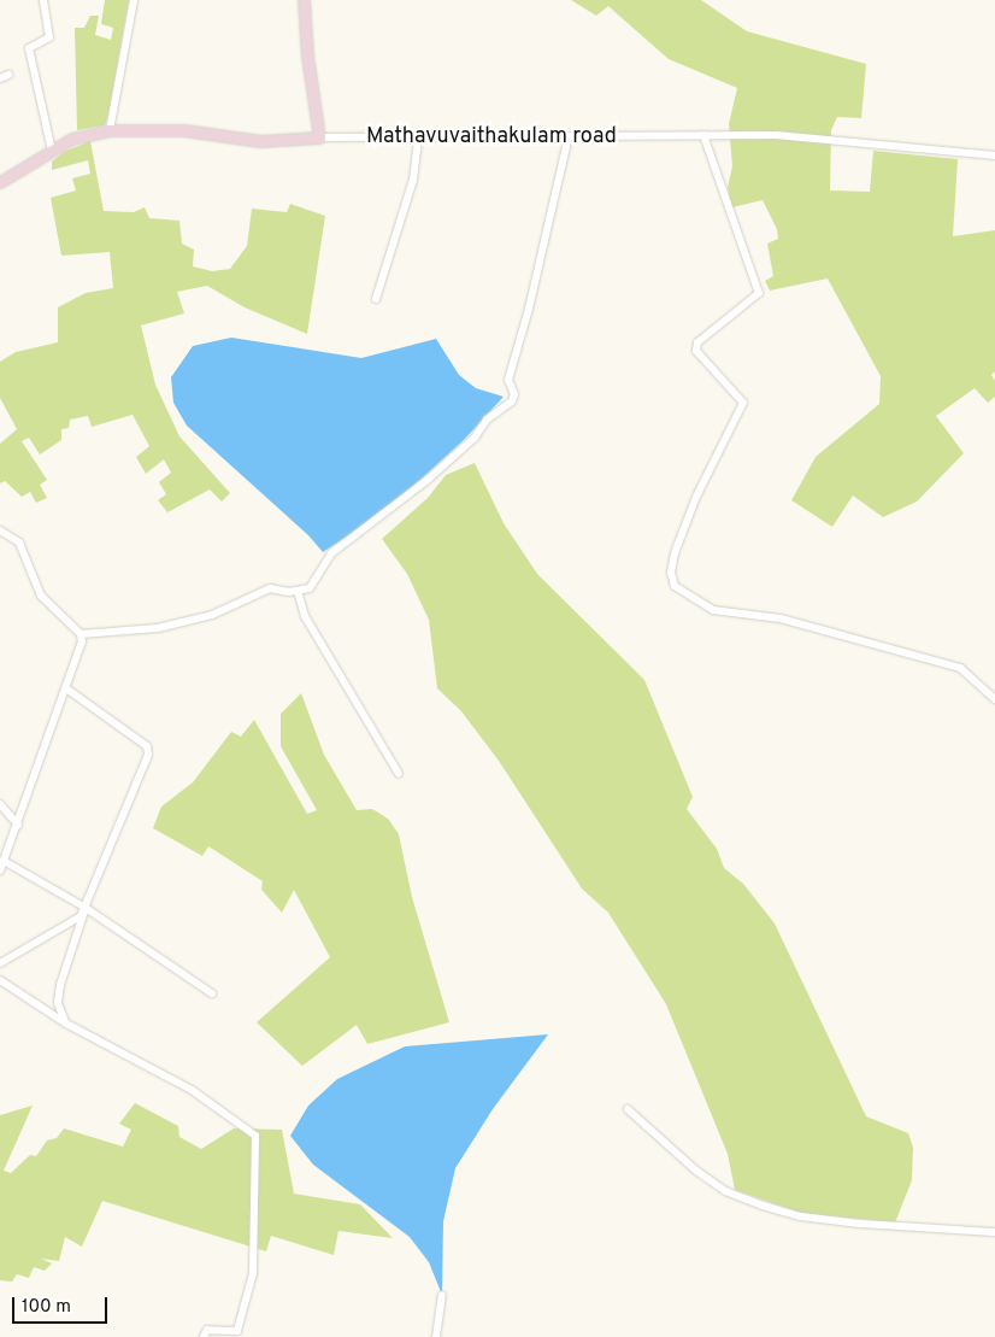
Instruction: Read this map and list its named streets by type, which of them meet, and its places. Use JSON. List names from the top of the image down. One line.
{"streets":{"street":["Mathavuvaithakulam road"]},"scale_bar":"100 m"}
